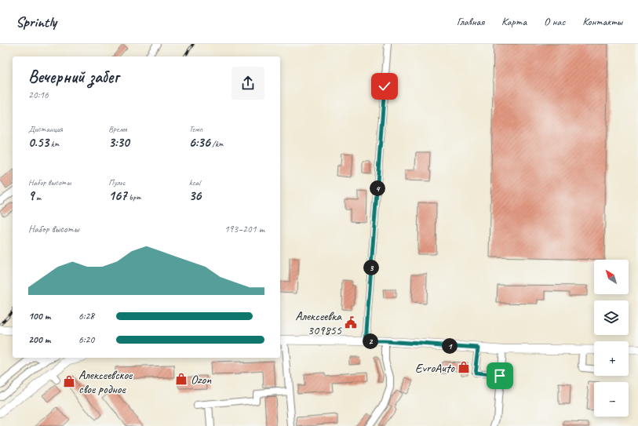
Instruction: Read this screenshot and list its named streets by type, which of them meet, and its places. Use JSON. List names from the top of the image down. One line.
{"places":{"public building":["Алексеевка 309855"],"shop":["EvroAuto","Ozon","Алексеевское свое родное"]},"north":"top left","page":{"header":"Sprintly","nav":["Главная","Карта","О нас","Контакты"],"heading":["Вечерний забег","20:16"],"stats":[["Дистанция","0.53 km"],["Время","3:30"],["Темп","6:36 /km"],["Набор высоты","9 m"],["Пульс","167 bpm"],["kcal","36"]],"pins":["4","3","2","1"],"chart":["Набор высоты","193–201 m"],"map_buttons":["+","−"],"list":[{"name":"100 m","note":"6:28"},{"name":"200 m","note":"6:20"}]}}
